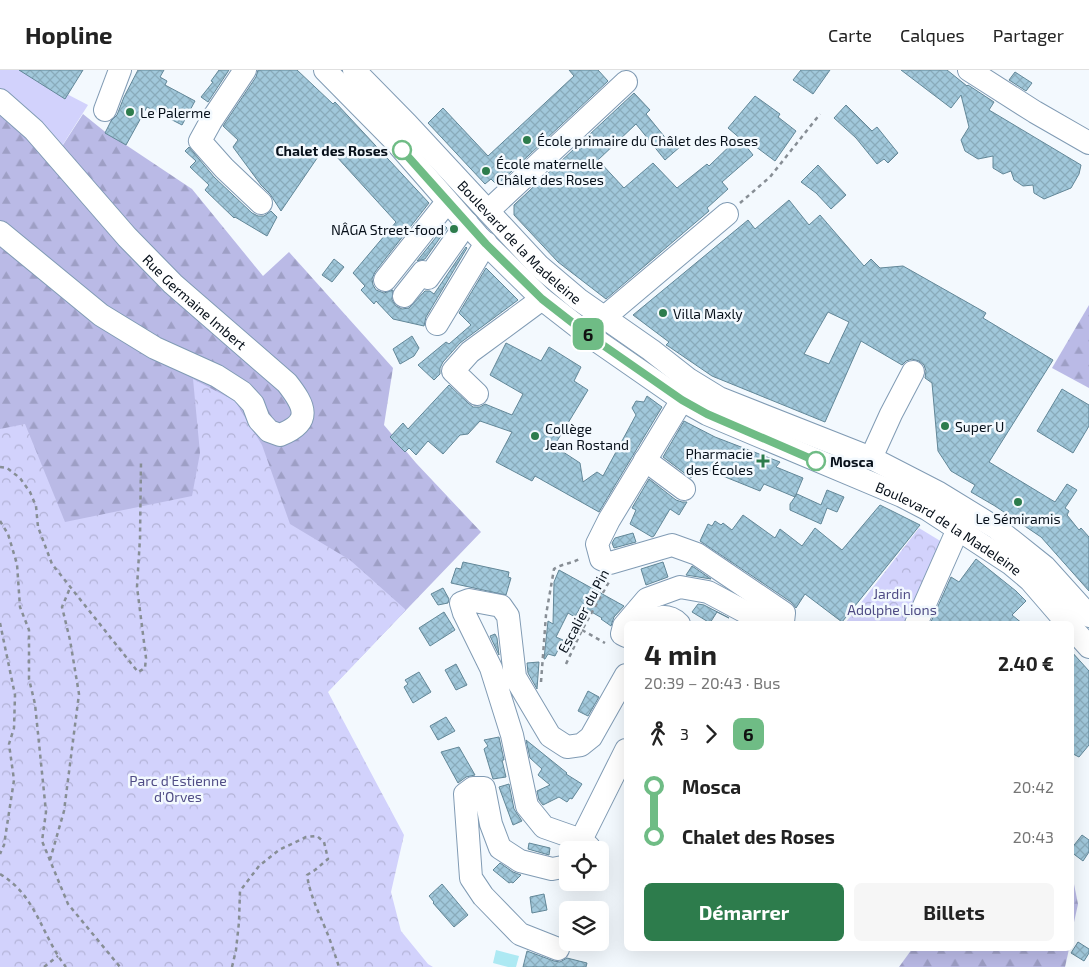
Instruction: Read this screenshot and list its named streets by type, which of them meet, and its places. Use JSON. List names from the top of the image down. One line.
{"streets":{"street":["Boulevard de la Madeleine","Rue Germaine Imbert"],"path":["Escalier du Pin"]},"parks":["Jardin Adolphe Lions","Parc d'Estienne d'Orves"],"places":{"other":["Le Palerme","École primaire du Châlet des Roses","Chalet des Roses","École maternelle Châlet des Roses","NÂGA Street-food","Villa Maxly","Super U","Collège Jean Rostand","Mosca","Le Sémiramis"],"health":["Pharmacie des Écoles"]},"lines":["bus line 6"],"page":{"header":"Hopline","nav":["Carte","Calques","Partager"],"on_map":"6","heading":["4 min","20:39 – 20:43 · Bus","2.40 €"],"legs":["3","6"],"list":[{"name":"Mosca","value":"20:42"},{"name":"Chalet des Roses","value":"20:43"}],"buttons":["Démarrer","Billets"]}}
